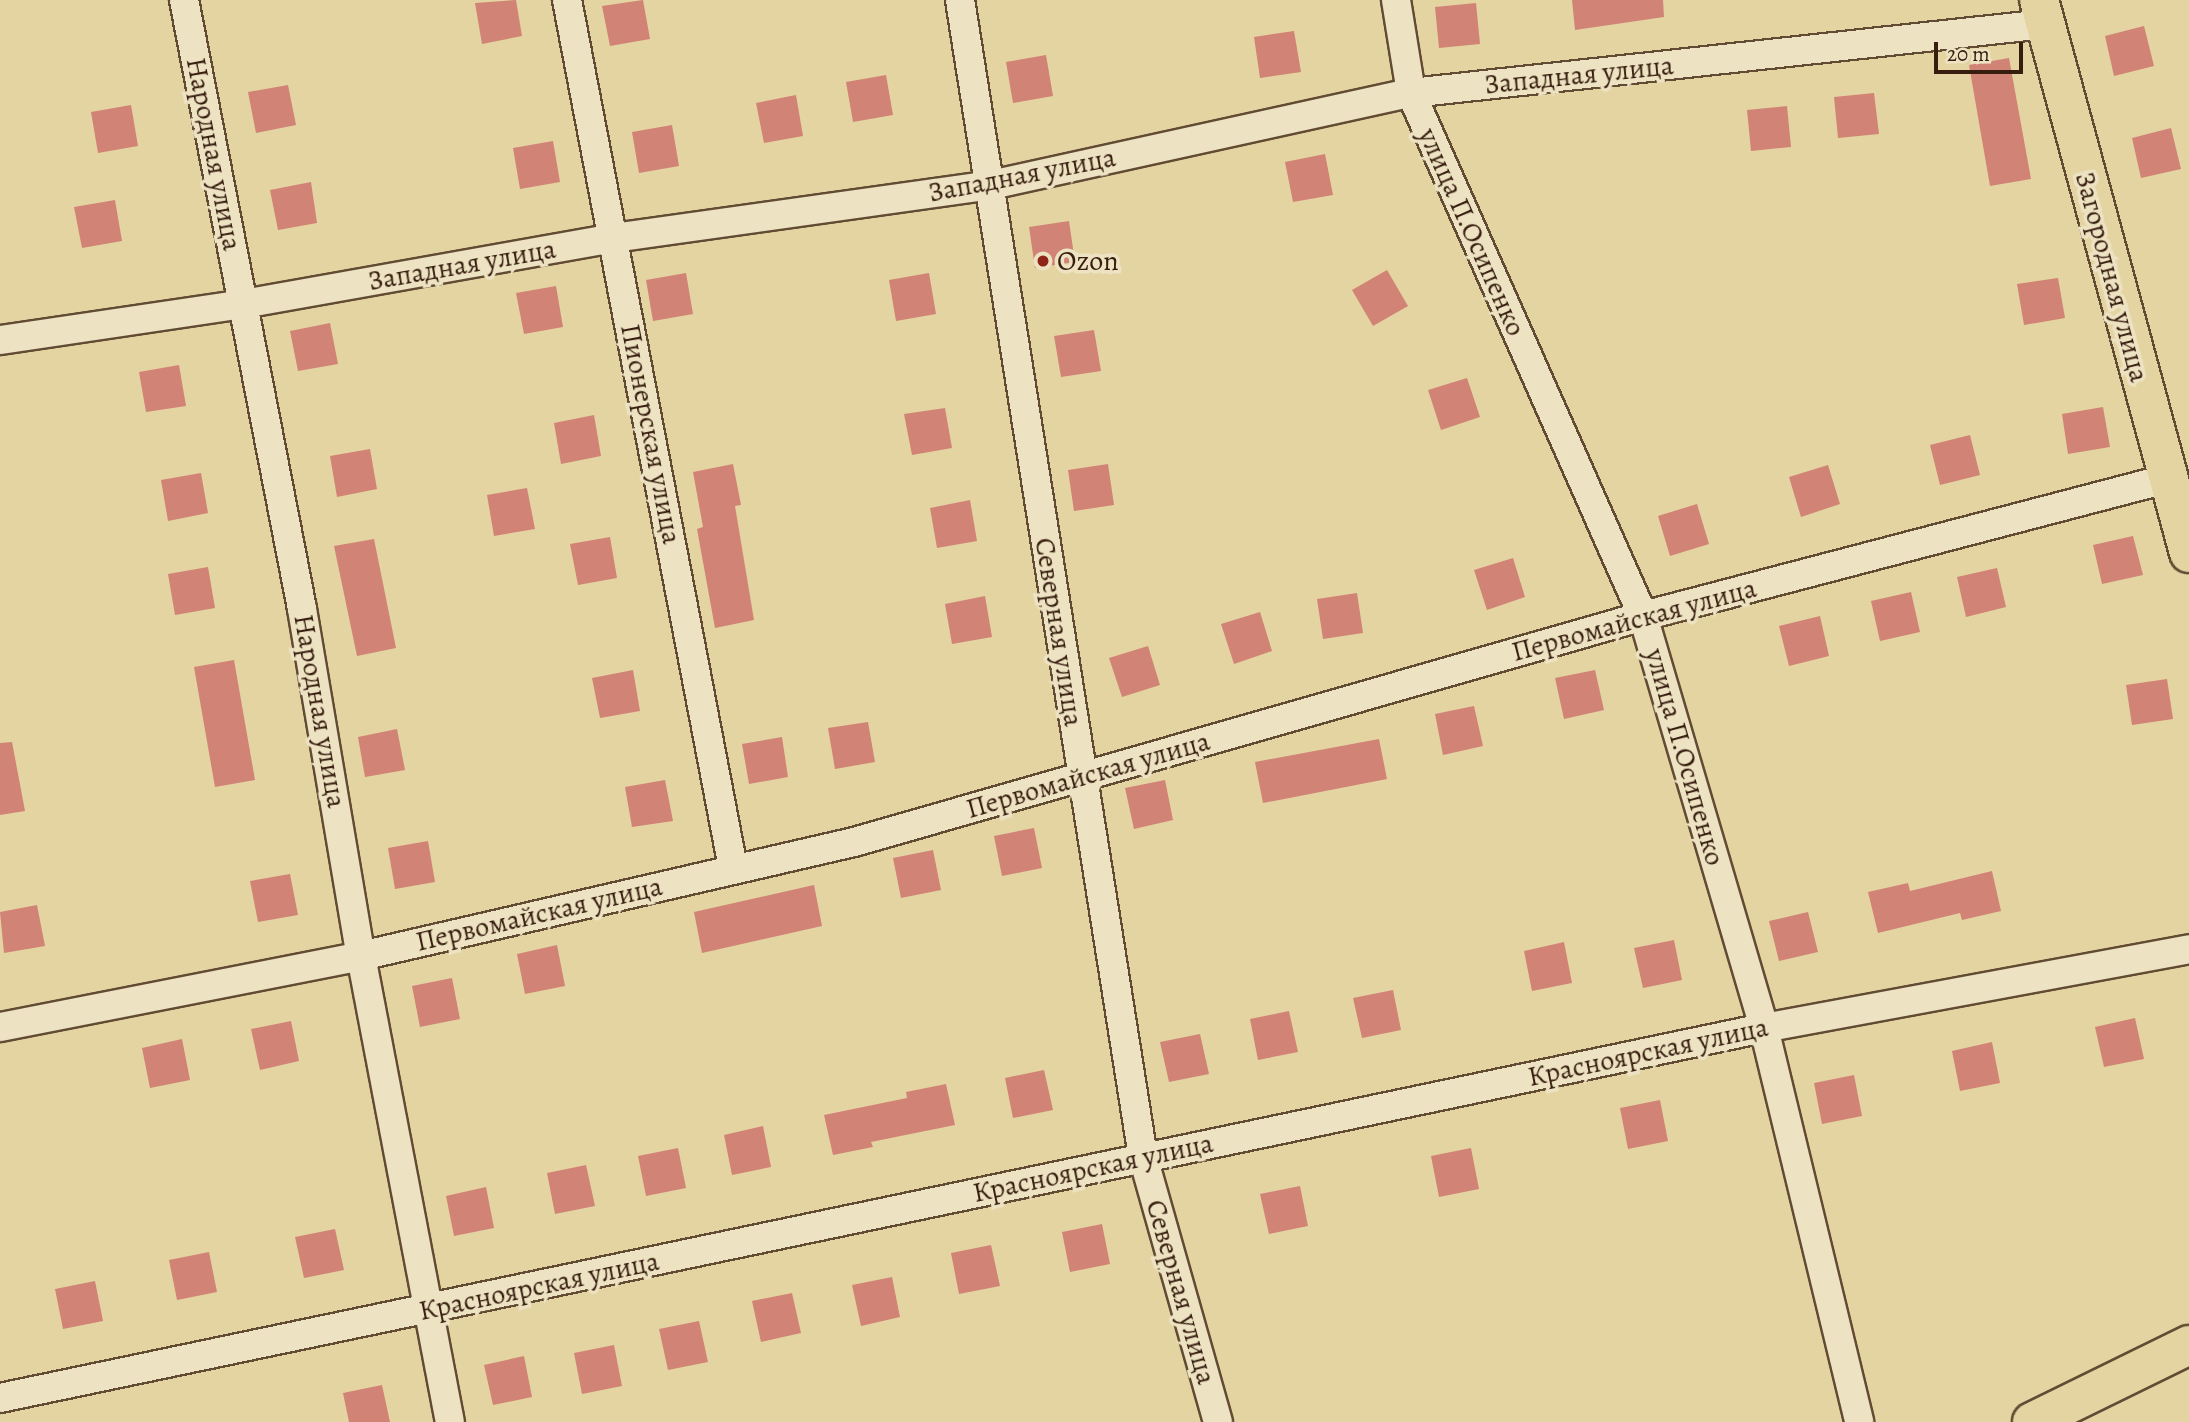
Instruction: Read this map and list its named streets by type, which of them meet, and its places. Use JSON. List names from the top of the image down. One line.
{"streets":{"main road":["Загородная улица"],"street":["Западная улица","Народная улица","улица П.Осипенко","Пионерская улица","Первомайская улица","Северная улица","Красноярская улица"]},"crossings":[["Западная улица","Народная улица"],["Западная улица","улица П.Осипенко"],["Западная улица","Загородная улица"],["Западная улица","Пионерская улица"],["Западная улица","Северная улица"],["Народная улица","Первомайская улица"],["Народная улица","Красноярская улица"],["улица П.Осипенко","Первомайская улица"],["улица П.Осипенко","Красноярская улица"],["Загородная улица","Первомайская улица"],["Пионерская улица","Первомайская улица"],["Первомайская улица","Северная улица"],["Северная улица","Красноярская улица"]],"places":["Ozon"],"scale_bar":"20 m"}
